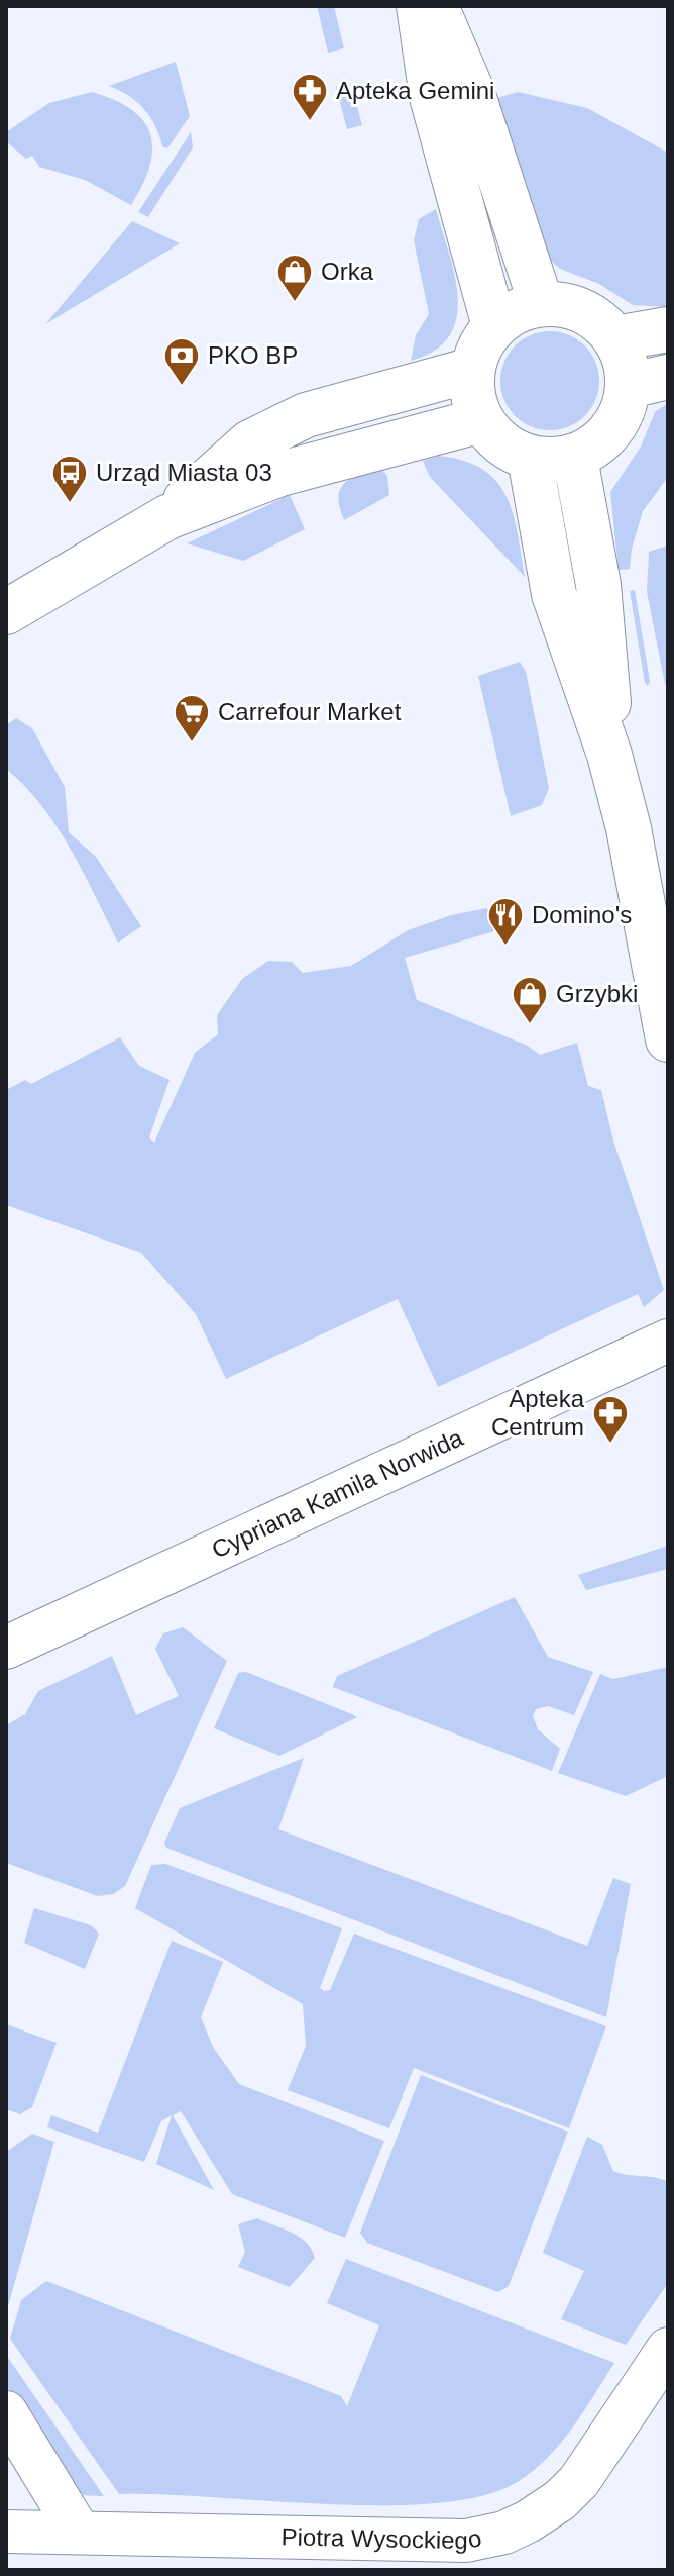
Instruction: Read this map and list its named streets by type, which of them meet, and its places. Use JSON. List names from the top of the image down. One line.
{"streets":{"street":["Cypriana Kamila Norwida","Piotra Wysockiego"]},"places":{"pharmacy":["Apteka Gemini","Apteka Centrum"],"shop":["Orka","Grzybki"],"bank":["PKO BP"],"bus stop":["Urząd Miasta 03"],"supermarket":["Carrefour Market"],"restaurant":["Domino's"]}}
